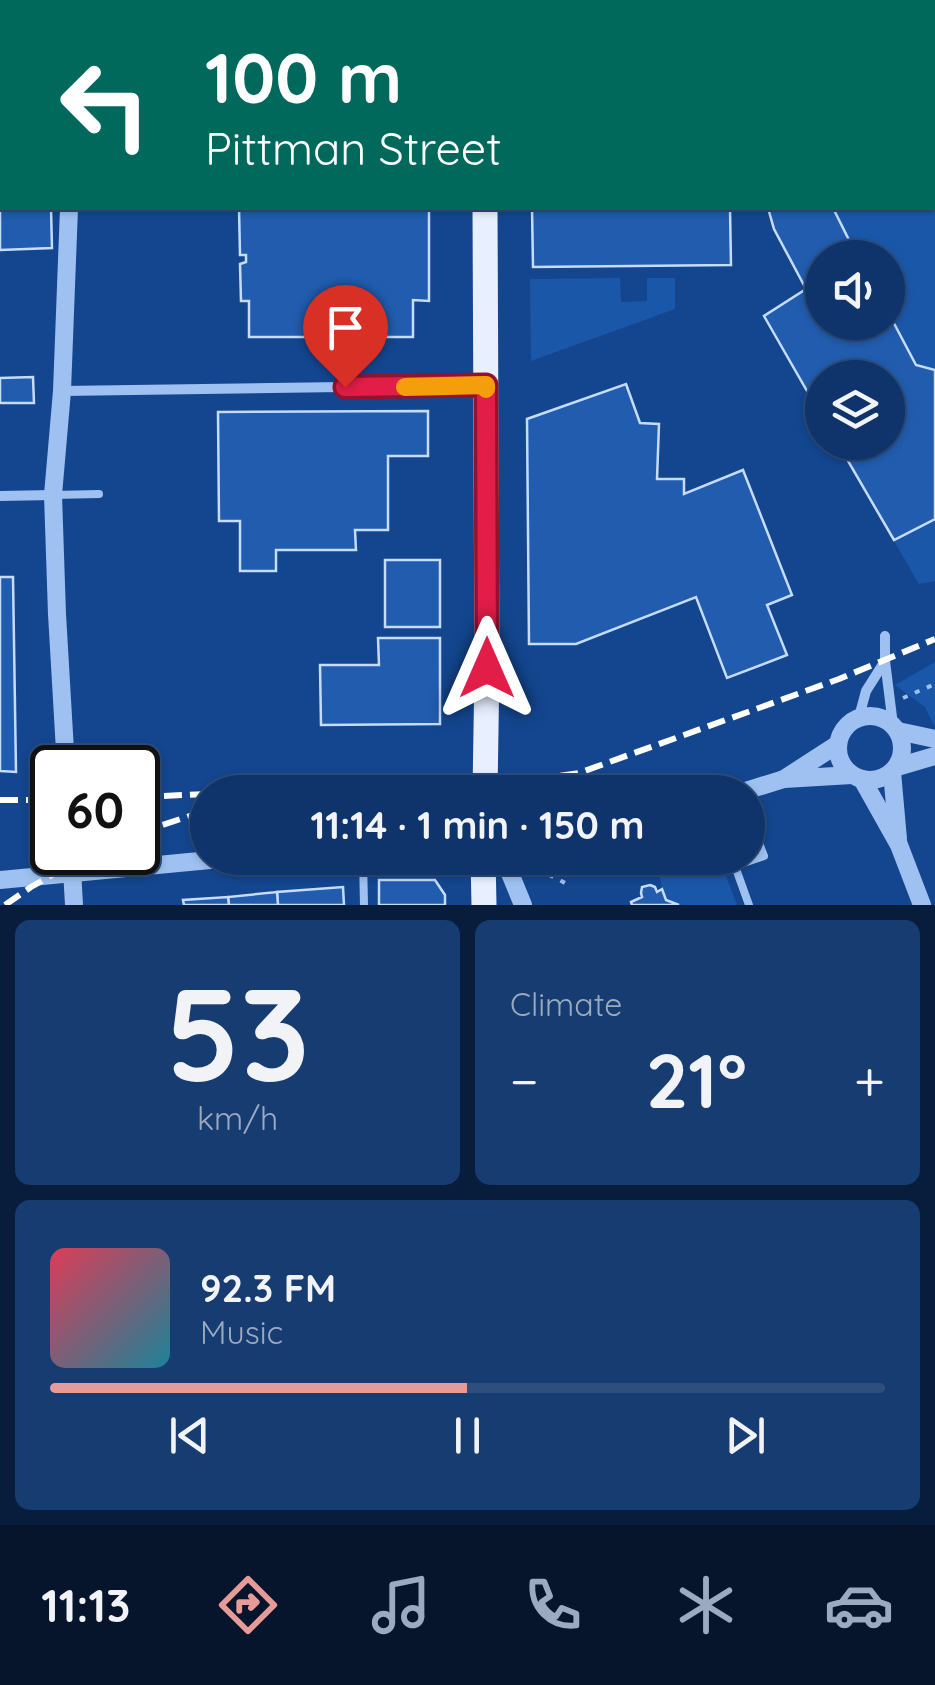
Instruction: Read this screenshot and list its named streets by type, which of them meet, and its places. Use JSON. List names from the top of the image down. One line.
{"page":{"turn":["100 m","Pittman Street"],"limit":"60","trip":"11:14 · 1 min · 150 m","tile":[["53","km/h"],"Climate"],"heat":["−","21°","+"],"song":["92.3 FM","Music"],"tabs":"11:13"}}
